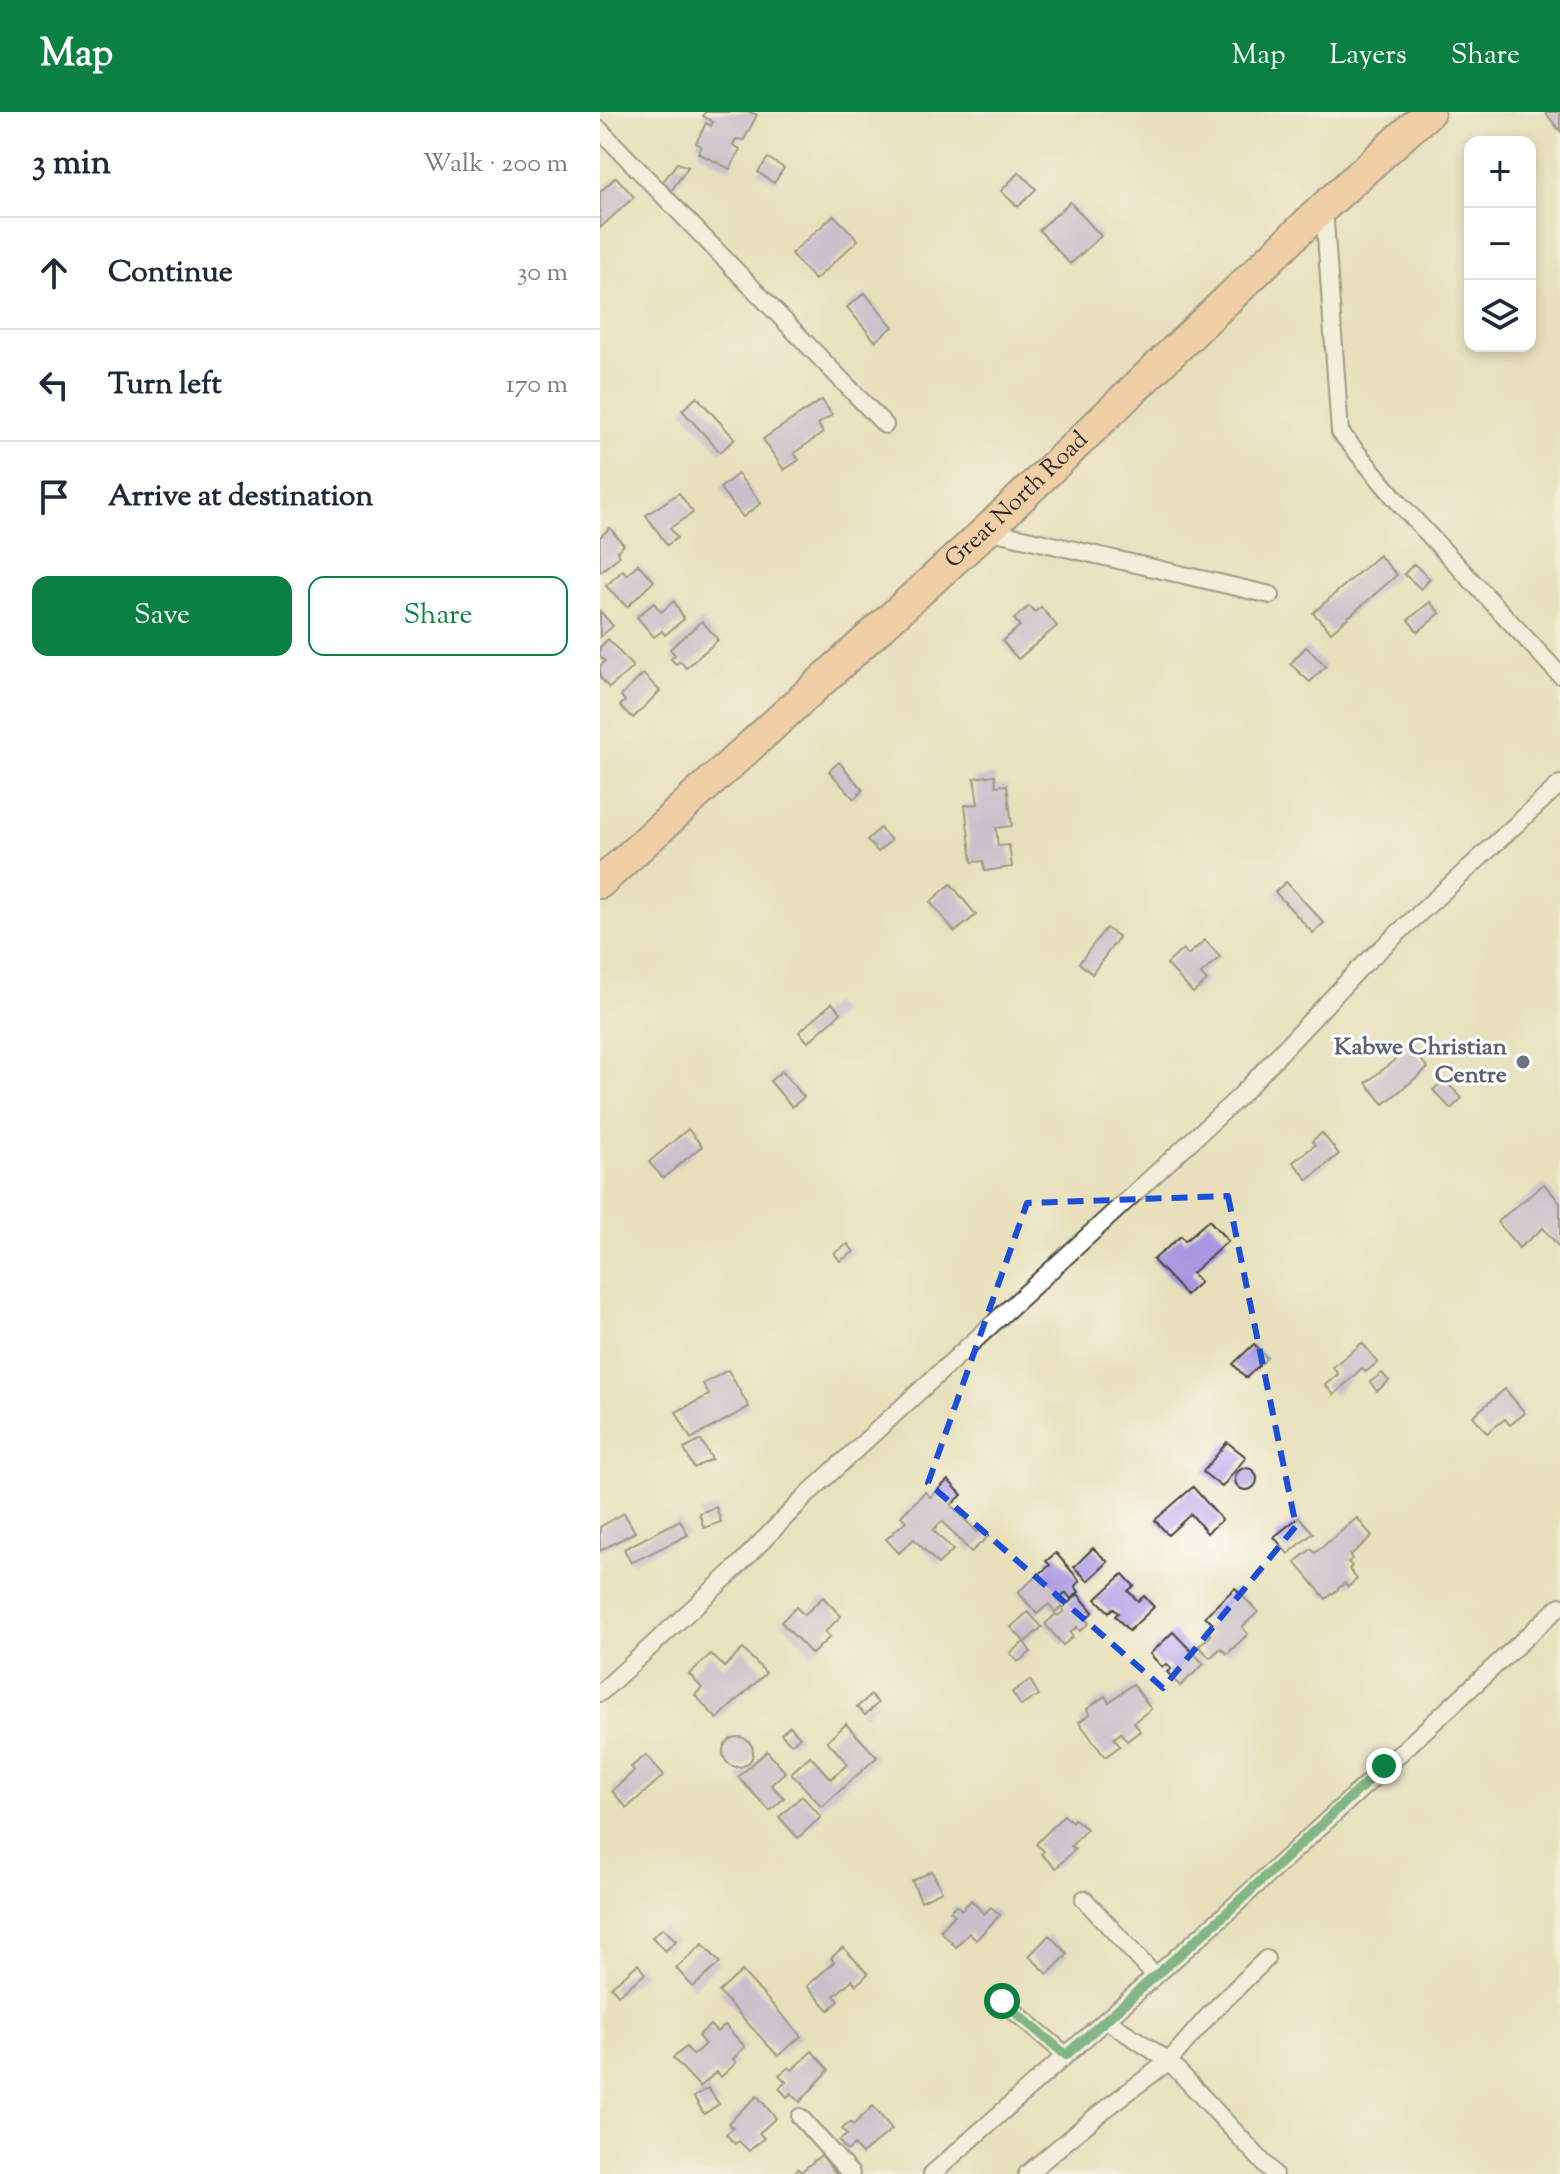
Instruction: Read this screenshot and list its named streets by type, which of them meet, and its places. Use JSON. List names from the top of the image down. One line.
{"streets":{"highway":["Great North Road"]},"places":["Kabwe Christian Centre"],"page":{"header":"Map","nav":["Map","Layers","Share"],"heading":["3 min","Walk · 200 m"],"map_buttons":["+","−"],"list":[["Continue","30 m"],["Turn left","170 m"],"Arrive at destination"],"buttons":["Save","Share"]}}
